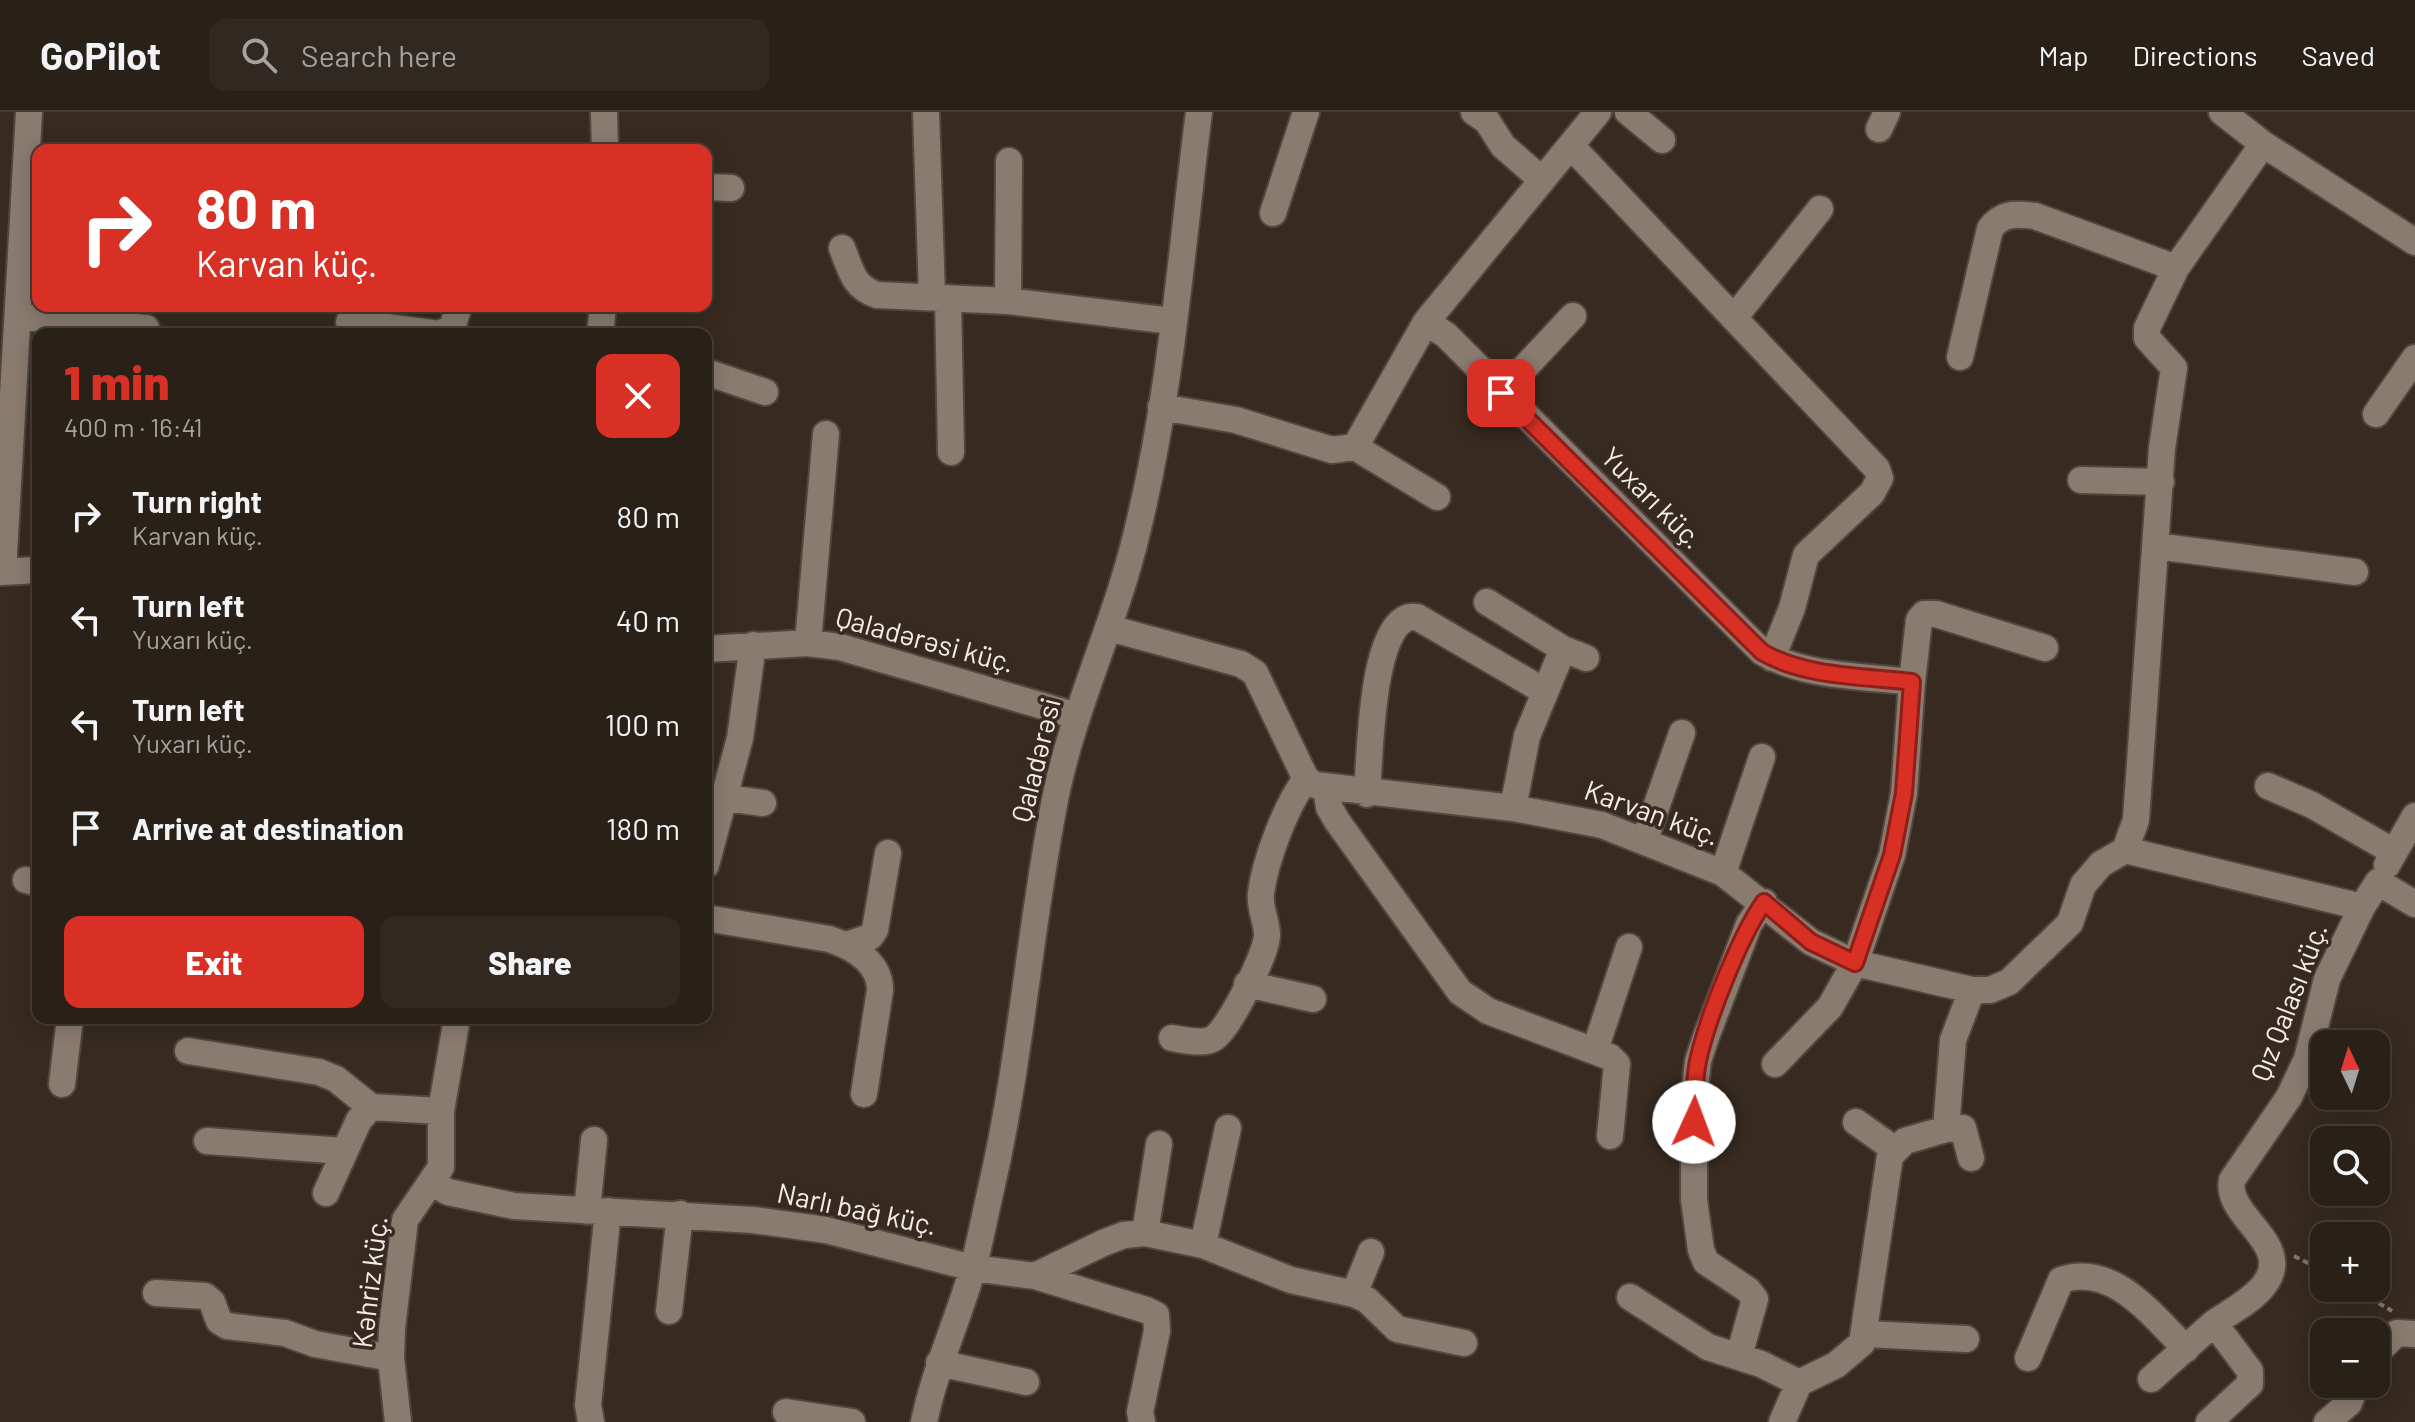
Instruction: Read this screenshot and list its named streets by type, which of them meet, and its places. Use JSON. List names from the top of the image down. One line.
{"streets":{"street":["Yuxarı küç.","Qaladərəsi küç.","Qaladərəsi","Karvan küç.","Qız Qalası küç.","Narlı bağ küç.","Kəhriz küç."]},"crossings":[["Qaladərəsi küç.","Qaladərəsi"],["Qaladərəsi","Narlı bağ küç."],["Narlı bağ küç.","Kəhriz küç."]],"north":"top","page":{"header":"GoPilot","search":"Search here","nav":["Map","Directions","Saved"],"turn":["80 m","Karvan küç."],"heading":["1 min","400 m · 16:41"],"list":[{"name":"Turn right","note":"Karvan küç.","value":"80 m"},{"name":"Turn left","note":"Yuxarı küç.","value":"40 m"},{"name":"Turn left","note":"Yuxarı küç.","value":"100 m"},{"name":"Arrive at destination","value":"180 m"}],"buttons":["Exit","Share"],"map_buttons":["+","−"]}}
